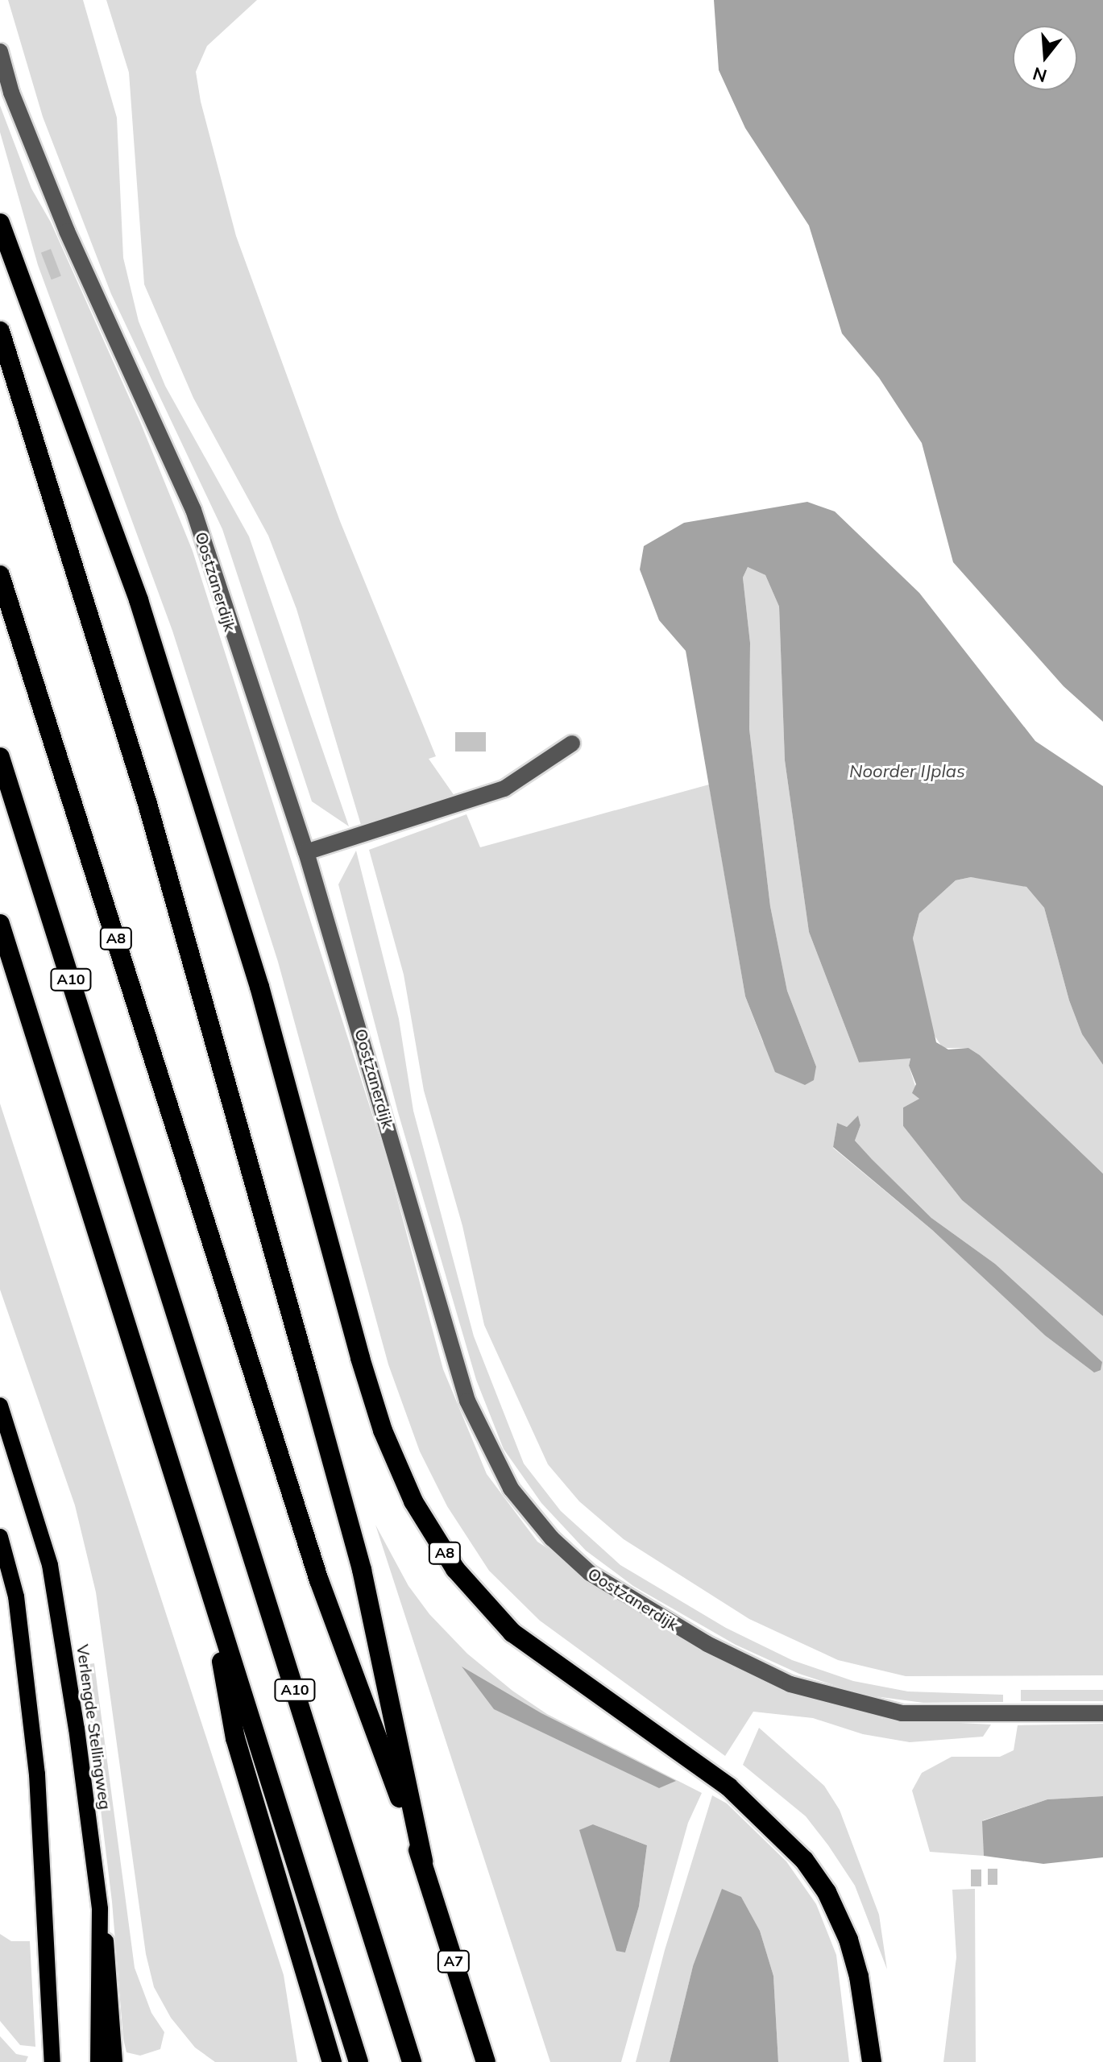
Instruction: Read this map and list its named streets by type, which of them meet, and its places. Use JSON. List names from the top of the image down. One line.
{"streets":{"highway":["A8","A10","A7"],"main road":["Verlengde Stellingweg"],"street":["Oostzanerdijk"]},"crossings":[["A8","A7"]],"water":["Noorder IJplas"],"north":"bottom"}
